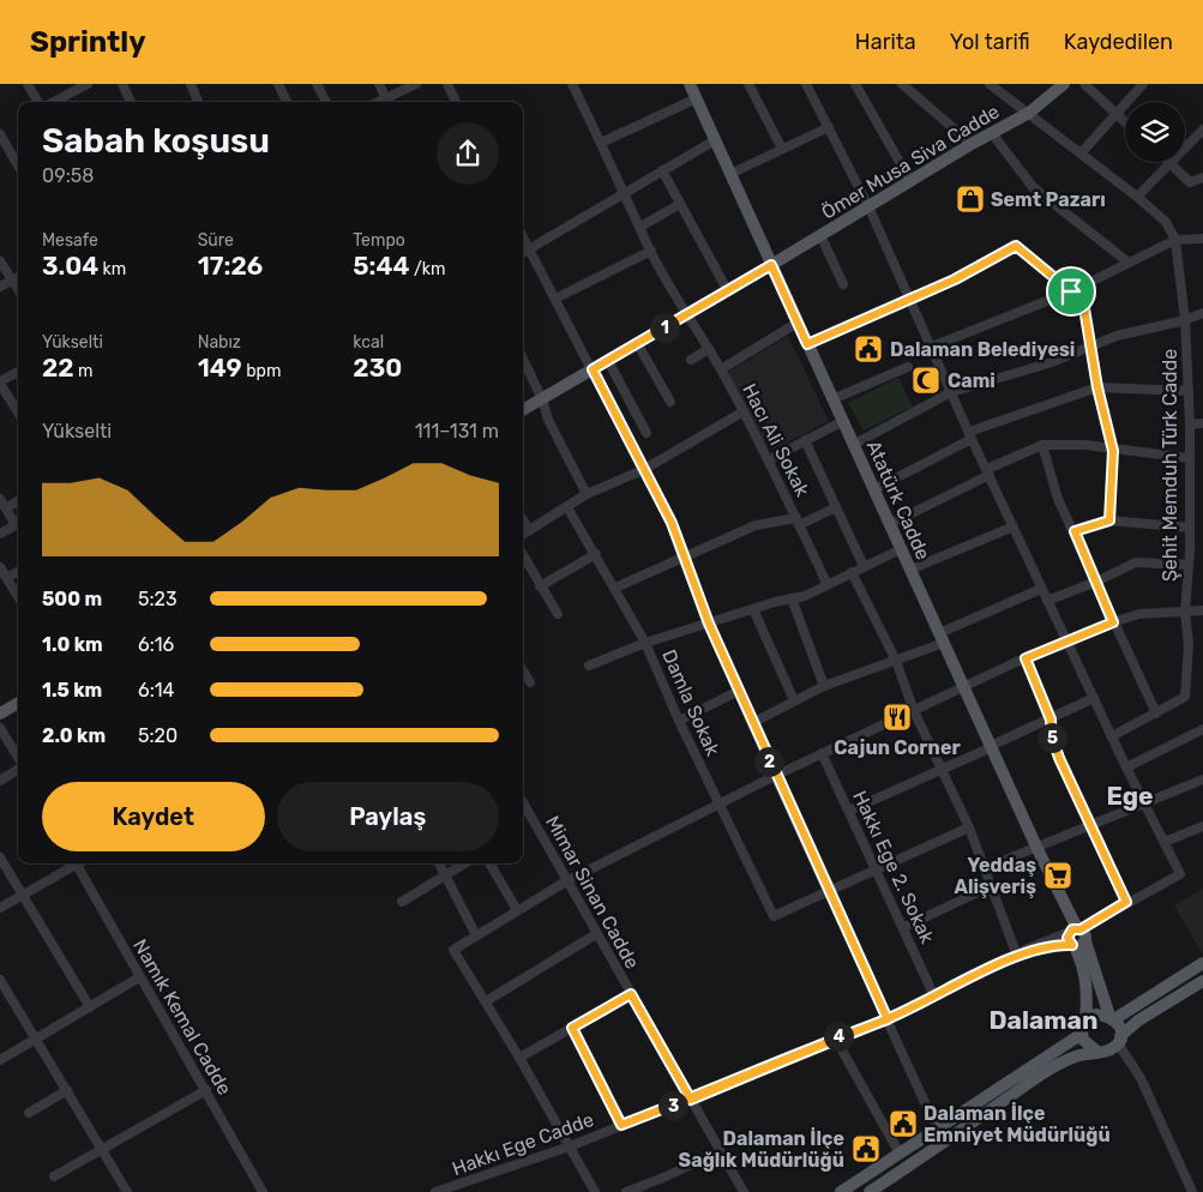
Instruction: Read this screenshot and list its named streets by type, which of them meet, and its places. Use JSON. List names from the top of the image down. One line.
{"streets":{"main road":["Ömer Musa Siva Cadde","Atatürk Cadde"],"street":["Hacı Ali Sokak","Şehit Memduh Türk Cadde","Damla Sokak","Hakkı Ege 2. Sokak","Mimar Sinan Cadde","Namık Kemal Cadde","Hakkı Ege Cadde"]},"crossings":[["Ömer Musa Siva Cadde","Hacı Ali Sokak"],["Ömer Musa Siva Cadde","Atatürk Cadde"],["Atatürk Cadde","Hakkı Ege Cadde"],["Hakkı Ege 2. Sokak","Hakkı Ege Cadde"],["Mimar Sinan Cadde","Hakkı Ege Cadde"]],"districts":["Ege","Dalaman"],"places":{"shop":["Semt Pazarı"],"public building":["Dalaman Belediyesi","Dalaman İlçe Emniyet Müdürlüğü","Dalaman İlçe Sağlık Müdürlüğü"],"mosque":["Cami"],"restaurant":["Cajun Corner"],"supermarket":["Yeddaş Alişveriş"]},"page":{"header":"Sprintly","nav":["Harita","Yol tarifi","Kaydedilen"],"heading":["Sabah koşusu","09:58"],"stats":[["Mesafe","3.04 km"],["Süre","17:26"],["Tempo","5:44 /km"],["Yükselti","22 m"],["Nabız","149 bpm"],["kcal","230"]],"pins":["1","5","2","4","3"],"chart":["Yükselti","111–131 m"],"list":[{"name":"500 m","note":"5:23"},{"name":"1.0 km","note":"6:16"},{"name":"1.5 km","note":"6:14"},{"name":"2.0 km","note":"5:20"}],"buttons":["Kaydet","Paylaş"]}}
